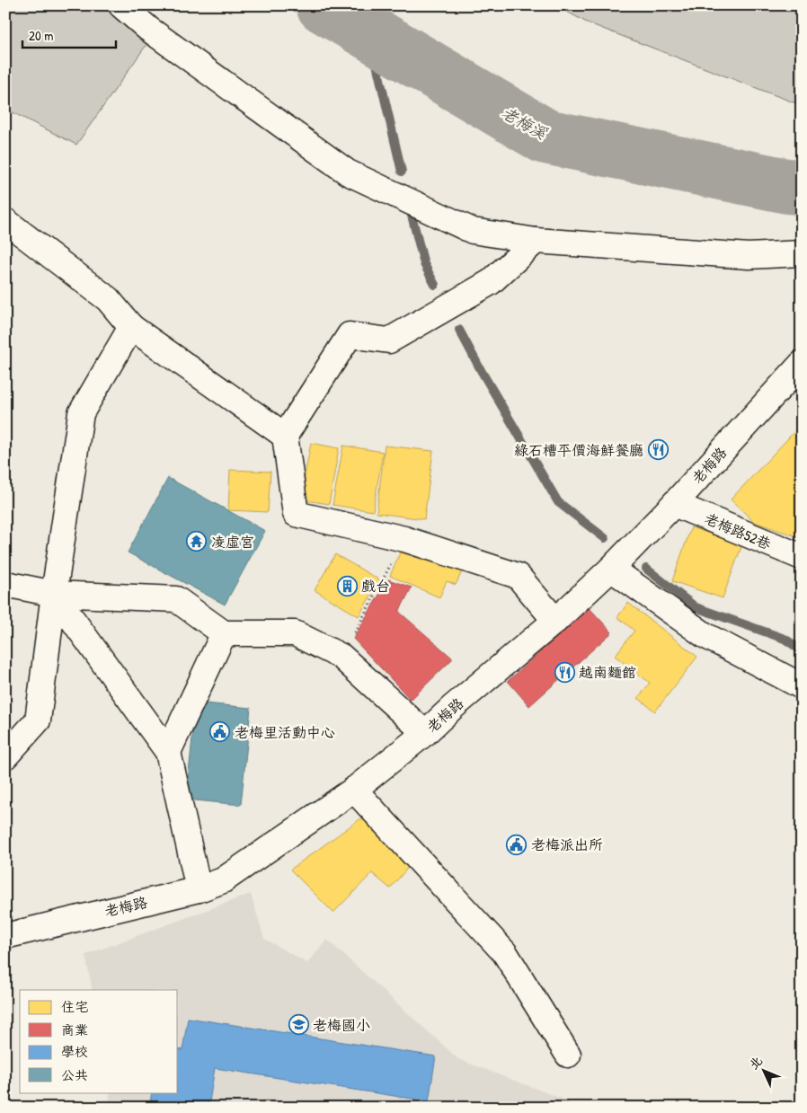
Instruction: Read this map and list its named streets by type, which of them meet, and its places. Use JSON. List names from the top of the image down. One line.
{"streets":{"street":["老梅路","老梅路52巷"]},"crossings":[["老梅路","老梅路52巷"]],"water":["老梅溪"],"places":{"restaurant":["綠石槽平價海鮮餐廳","越南麵館"],"temple":["凌虛宮"],"building":["戲台"],"public building":["老梅里活動中心","老梅派出所"],"school or university":["老梅國小"]},"legend":["住宅","商業","學校","公共"],"scale_bar":"20 m","north":"top left"}
